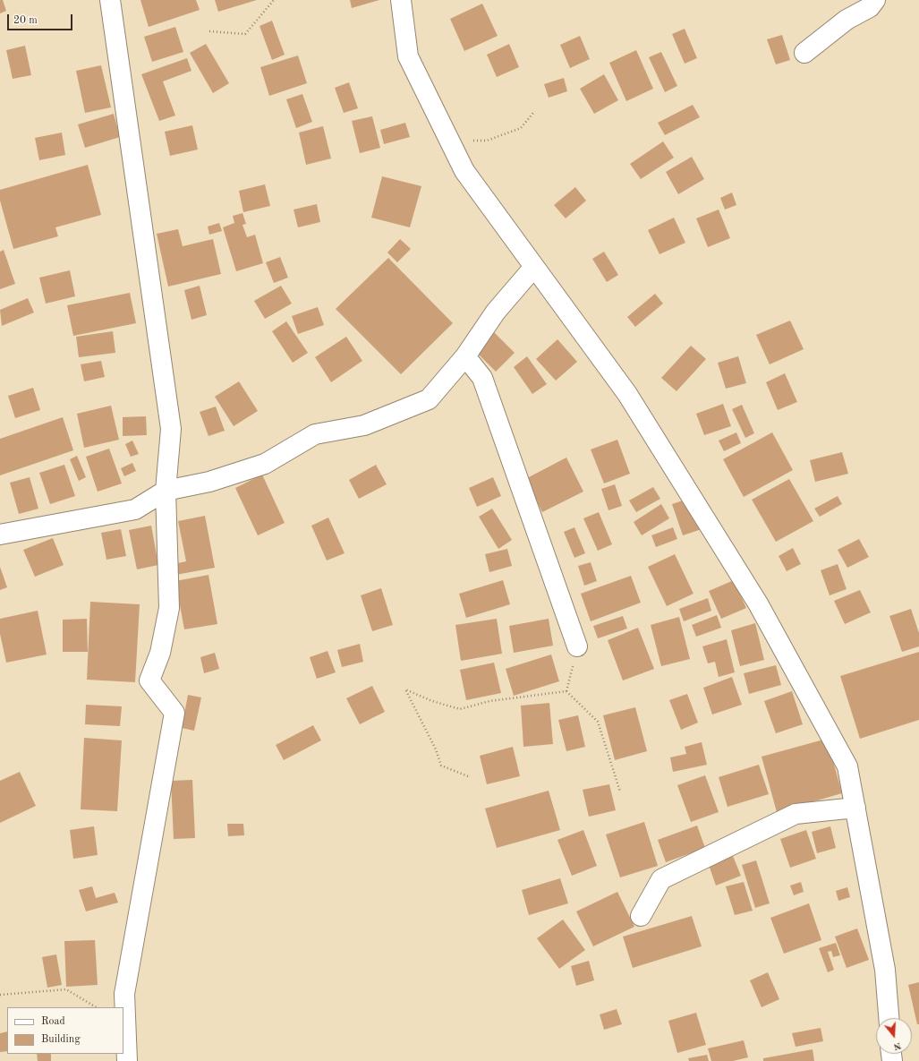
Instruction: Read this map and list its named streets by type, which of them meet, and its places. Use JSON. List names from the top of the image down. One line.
{"legend":["Road","Building"],"scale_bar":"20 m","north":"bottom"}
